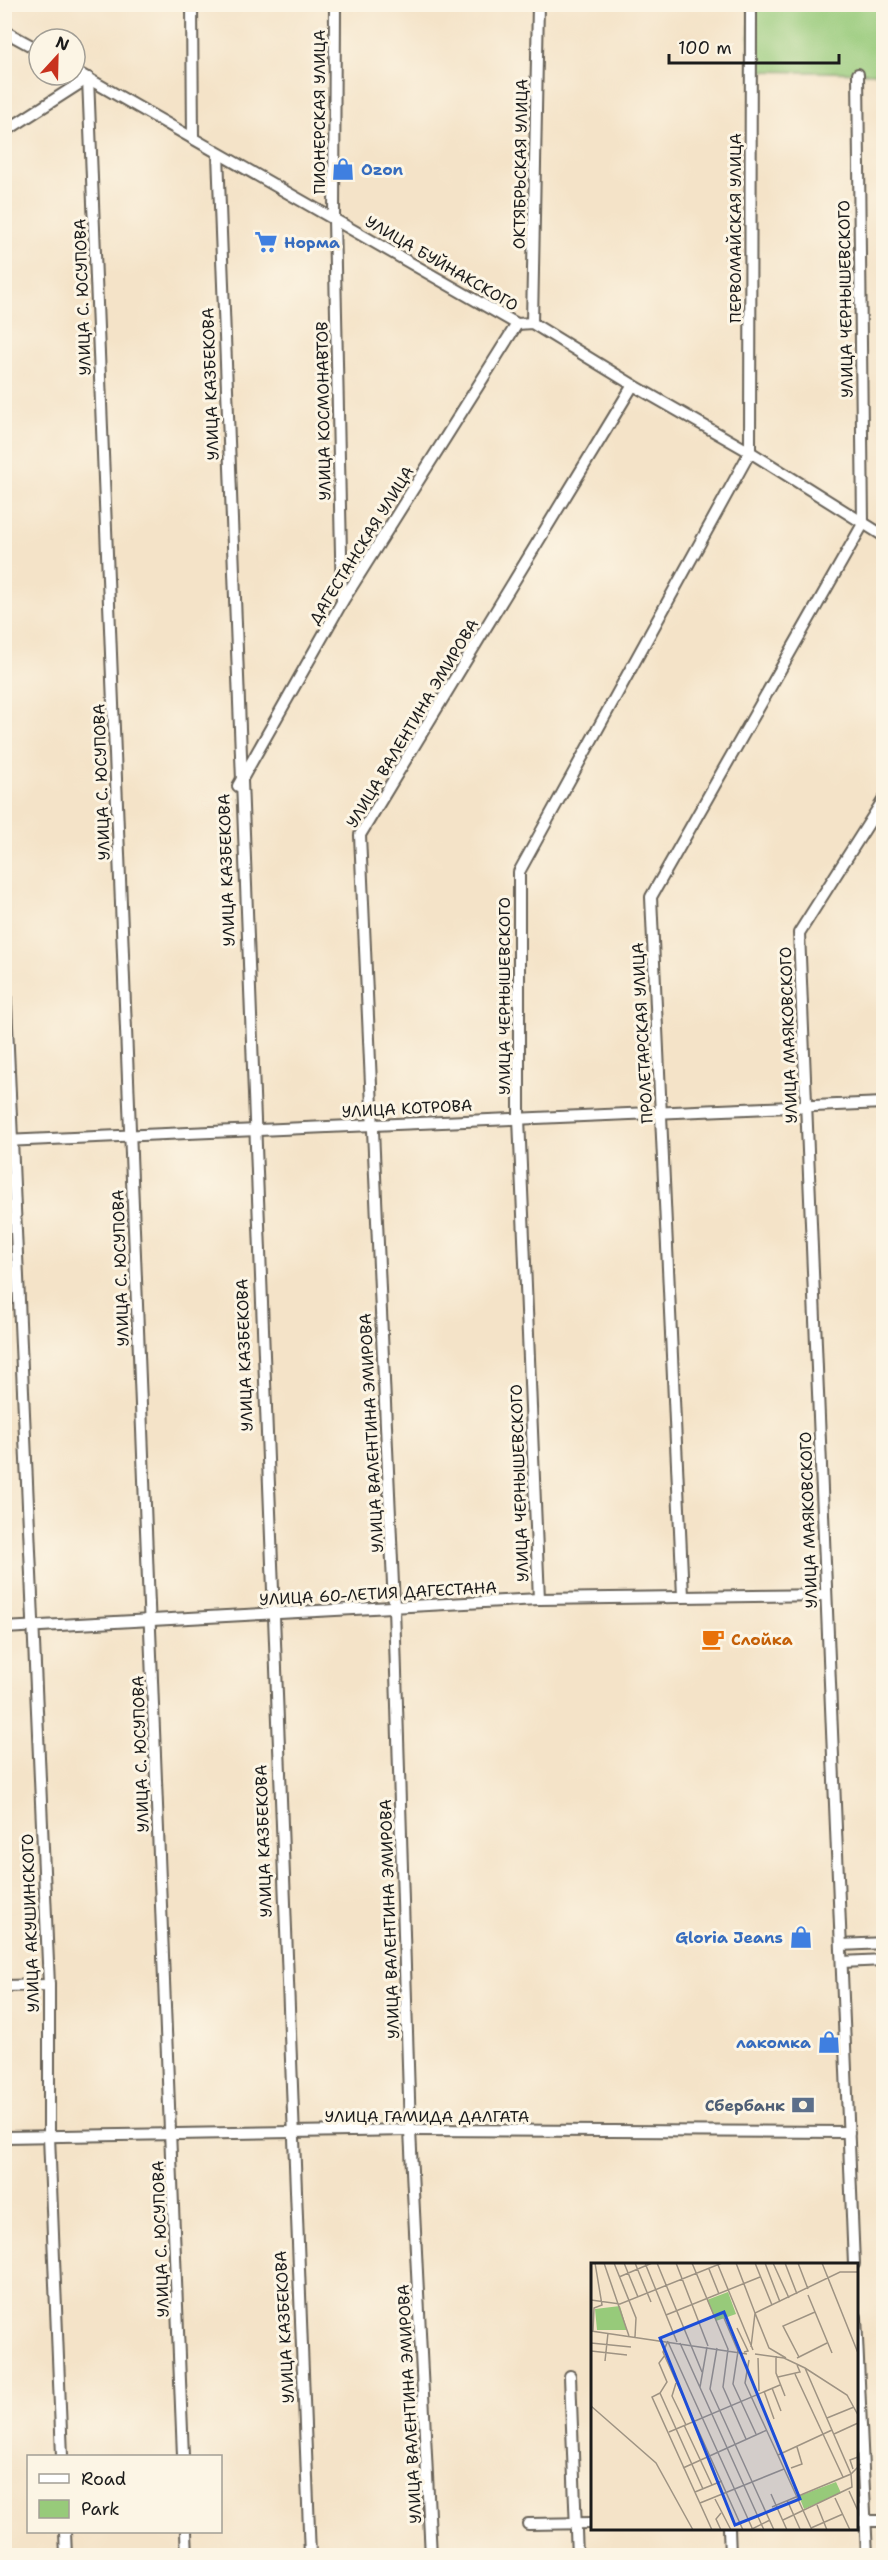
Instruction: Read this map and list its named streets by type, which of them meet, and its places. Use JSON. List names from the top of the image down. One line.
{"streets":{"street":["ПИОНЕРСКАЯ УЛИЦА","ОКТЯБРЬСКАЯ УЛИЦА","ПЕРВОМАЙСКАЯ УЛИЦА","УЛИЦА БУЙНАКСКОГО","УЛИЦА С. ЮСУПОВА","УЛИЦА ЧЕРНЫШЕВСКОГО","УЛИЦА КАЗБЕКОВА","УЛИЦА КОСМОНАВТОВ","ДАГЕСТАНСКАЯ УЛИЦА","УЛИЦА ВАЛЕНТИНА ЭМИРОВА","ПРОЛЕТАРСКАЯ УЛИЦА","УЛИЦА МАЯКОВСКОГО","УЛИЦА КОТРОВА","УЛИЦА 60-ЛЕТИЯ ДАГЕСТАНА","УЛИЦА АКУШИНСКОГО","УЛИЦА ГАМИДА ДАЛГАТА"]},"crossings":[["ПИОНЕРСКАЯ УЛИЦА","УЛИЦА БУЙНАКСКОГО"],["ПИОНЕРСКАЯ УЛИЦА","УЛИЦА КОСМОНАВТОВ"],["ОКТЯБРЬСКАЯ УЛИЦА","УЛИЦА БУЙНАКСКОГО"],["ПЕРВОМАЙСКАЯ УЛИЦА","УЛИЦА БУЙНАКСКОГО"],["ПЕРВОМАЙСКАЯ УЛИЦА","УЛИЦА ЧЕРНЫШЕВСКОГО"],["УЛИЦА БУЙНАКСКОГО","УЛИЦА С. ЮСУПОВА"],["УЛИЦА БУЙНАКСКОГО","УЛИЦА ЧЕРНЫШЕВСКОГО"],["УЛИЦА БУЙНАКСКОГО","УЛИЦА КАЗБЕКОВА"],["УЛИЦА БУЙНАКСКОГО","УЛИЦА КОСМОНАВТОВ"],["УЛИЦА БУЙНАКСКОГО","ДАГЕСТАНСКАЯ УЛИЦА"],["УЛИЦА БУЙНАКСКОГО","УЛИЦА ВАЛЕНТИНА ЭМИРОВА"],["УЛИЦА БУЙНАКСКОГО","ПРОЛЕТАРСКАЯ УЛИЦА"],["УЛИЦА С. ЮСУПОВА","УЛИЦА КОТРОВА"],["УЛИЦА С. ЮСУПОВА","УЛИЦА 60-ЛЕТИЯ ДАГЕСТАНА"],["УЛИЦА С. ЮСУПОВА","УЛИЦА ГАМИДА ДАЛГАТА"],["УЛИЦА ЧЕРНЫШЕВСКОГО","ПРОЛЕТАРСКАЯ УЛИЦА"],["УЛИЦА ЧЕРНЫШЕВСКОГО","УЛИЦА КОТРОВА"],["УЛИЦА ЧЕРНЫШЕВСКОГО","УЛИЦА 60-ЛЕТИЯ ДАГЕСТАНА"],["УЛИЦА КАЗБЕКОВА","ДАГЕСТАНСКАЯ УЛИЦА"],["УЛИЦА КАЗБЕКОВА","УЛИЦА КОТРОВА"],["УЛИЦА КАЗБЕКОВА","УЛИЦА 60-ЛЕТИЯ ДАГЕСТАНА"],["УЛИЦА КАЗБЕКОВА","УЛИЦА ГАМИДА ДАЛГАТА"],["УЛИЦА КОСМОНАВТОВ","ДАГЕСТАНСКАЯ УЛИЦА"],["УЛИЦА ВАЛЕНТИНА ЭМИРОВА","УЛИЦА КОТРОВА"],["УЛИЦА ВАЛЕНТИНА ЭМИРОВА","УЛИЦА 60-ЛЕТИЯ ДАГЕСТАНА"],["УЛИЦА ВАЛЕНТИНА ЭМИРОВА","УЛИЦА ГАМИДА ДАЛГАТА"],["ПРОЛЕТАРСКАЯ УЛИЦА","УЛИЦА КОТРОВА"],["ПРОЛЕТАРСКАЯ УЛИЦА","УЛИЦА 60-ЛЕТИЯ ДАГЕСТАНА"],["УЛИЦА МАЯКОВСКОГО","УЛИЦА КОТРОВА"],["УЛИЦА МАЯКОВСКОГО","УЛИЦА 60-ЛЕТИЯ ДАГЕСТАНА"],["УЛИЦА МАЯКОВСКОГО","УЛИЦА ГАМИДА ДАЛГАТА"],["УЛИЦА КОТРОВА","УЛИЦА АКУШИНСКОГО"],["УЛИЦА 60-ЛЕТИЯ ДАГЕСТАНА","УЛИЦА АКУШИНСКОГО"],["УЛИЦА АКУШИНСКОГО","УЛИЦА ГАМИДА ДАЛГАТА"]],"places":{"shop":["Ozon","Gloria Jeans","лакомка"],"supermarket":["Норма"],"cafe":["Слойка"],"bank":["Сбербанк"]},"legend":["Road","Park"],"scale_bar":"100 m","north":"top"}
